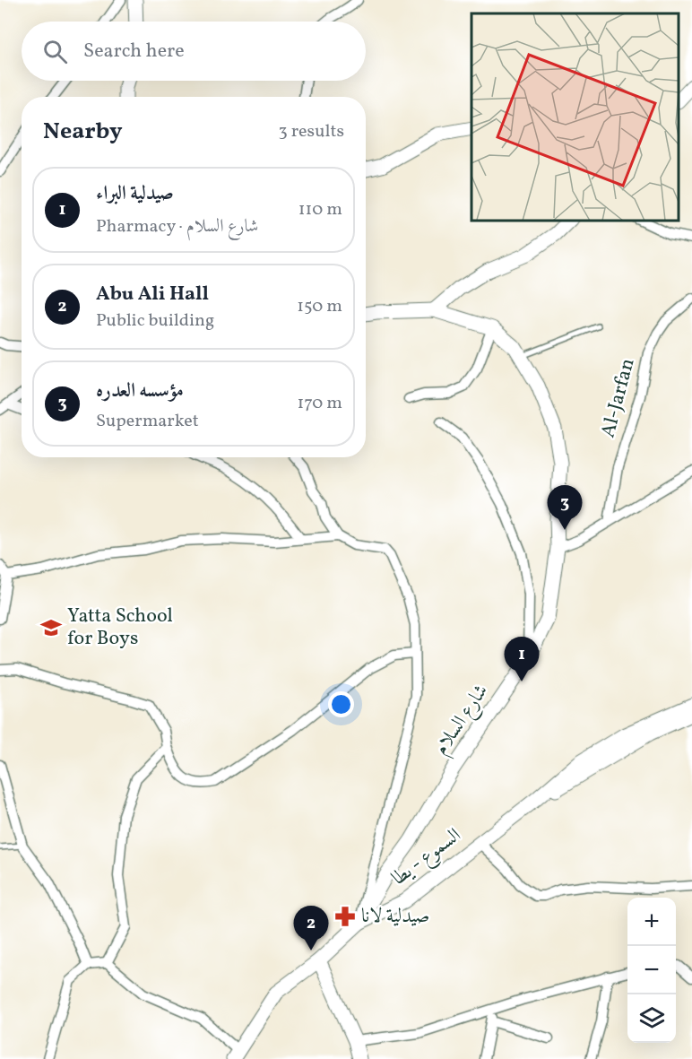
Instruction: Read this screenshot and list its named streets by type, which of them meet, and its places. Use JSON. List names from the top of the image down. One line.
{"streets":{"main road":["شارع السلام","السموع - يطا"],"street":["Al-Jarfan"]},"crossings":[["شارع السلام","السموع - يطا"]],"places":{"school or university":["Yatta School for Boys"],"pharmacy":["صيدلية لانا"]},"page":{"search":"Search here","heading":["Nearby","3 results"],"list":[{"mark":"1","name":"صيدلية البراء","note":"Pharmacy · شارع السلام","value":"110 m"},{"mark":"2","name":"Abu Ali Hall","note":"Public building","value":"150 m"},{"mark":"3","name":"مؤسسه العدره","note":"Supermarket","value":"170 m"}],"pins":["3","1","2"],"map_buttons":["+","−"]}}
